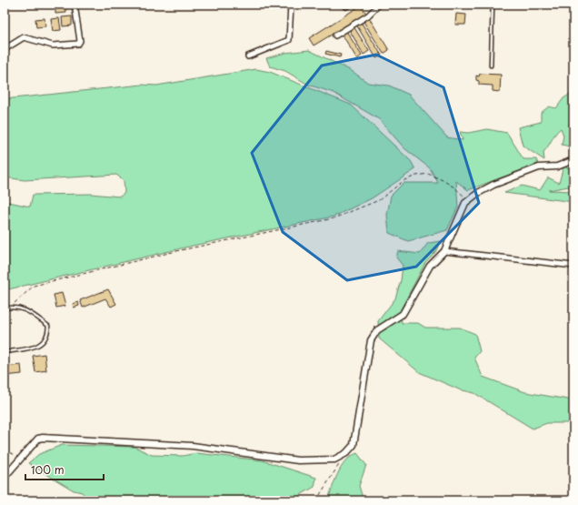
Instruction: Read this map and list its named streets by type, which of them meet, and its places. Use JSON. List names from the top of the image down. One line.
{"scale_bar":"100 m"}
